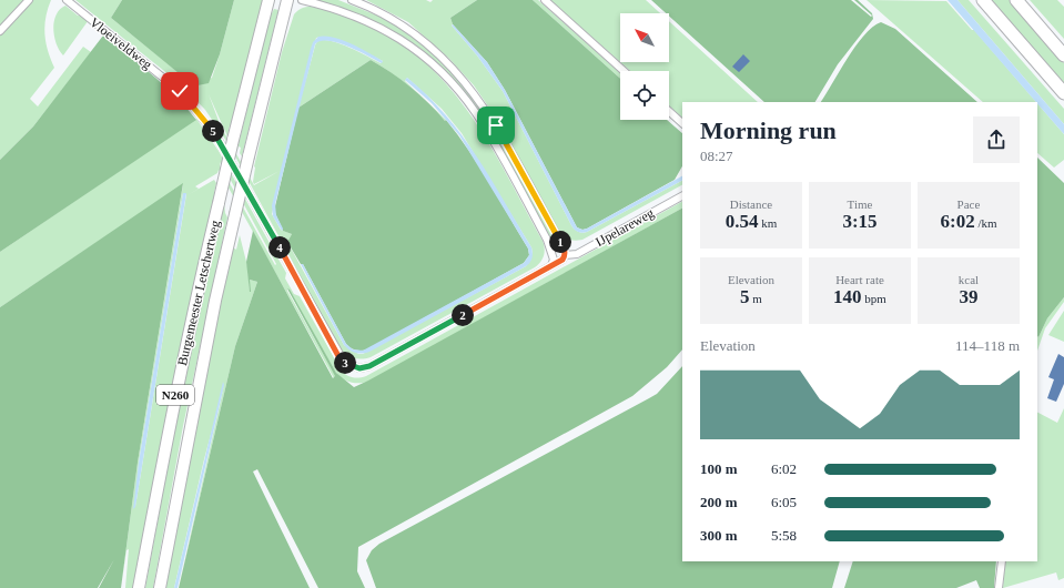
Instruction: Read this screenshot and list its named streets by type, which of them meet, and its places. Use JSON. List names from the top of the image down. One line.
{"streets":{"main road":["Burgemeester Letschertweg","N260"],"street":["Vloeiveldweg","IJpelareweg"]},"crossings":[["Vloeiveldweg","IJpelareweg"]],"north":"top left","page":{"heading":["Morning run","08:27"],"pins":["5","1","4","2","3"],"stats":[["Distance","0.54 km"],["Time","3:15"],["Pace","6:02 /km"],["Elevation","5 m"],["Heart rate","140 bpm"],["kcal","39"]],"chart":["Elevation","114–118 m"],"list":[{"name":"100 m","note":"6:02"},{"name":"200 m","note":"6:05"},{"name":"300 m","note":"5:58"}]}}
